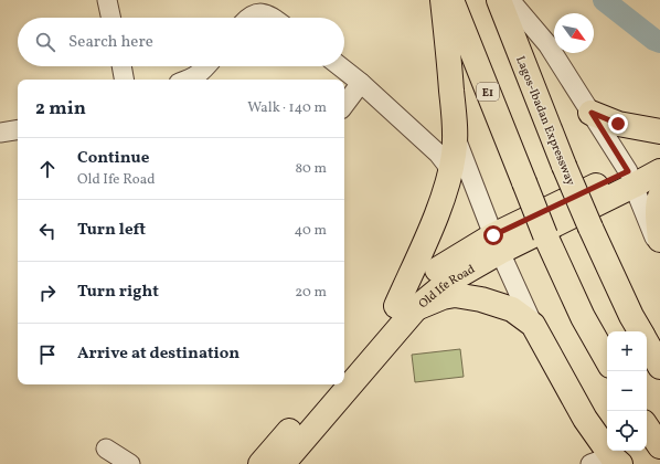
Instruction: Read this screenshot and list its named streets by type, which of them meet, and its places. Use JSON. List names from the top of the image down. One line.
{"streets":{"main road":["E1","Lagos-Ibadan Expressway","Old Ife Road"]},"north":"bottom right","page":{"search":"Search here","heading":["2 min","Walk · 140 m"],"list":[["Continue","Old Ife Road","80 m"],["Turn left","40 m"],["Turn right","20 m"],"Arrive at destination"],"map_buttons":["+","−"]}}
